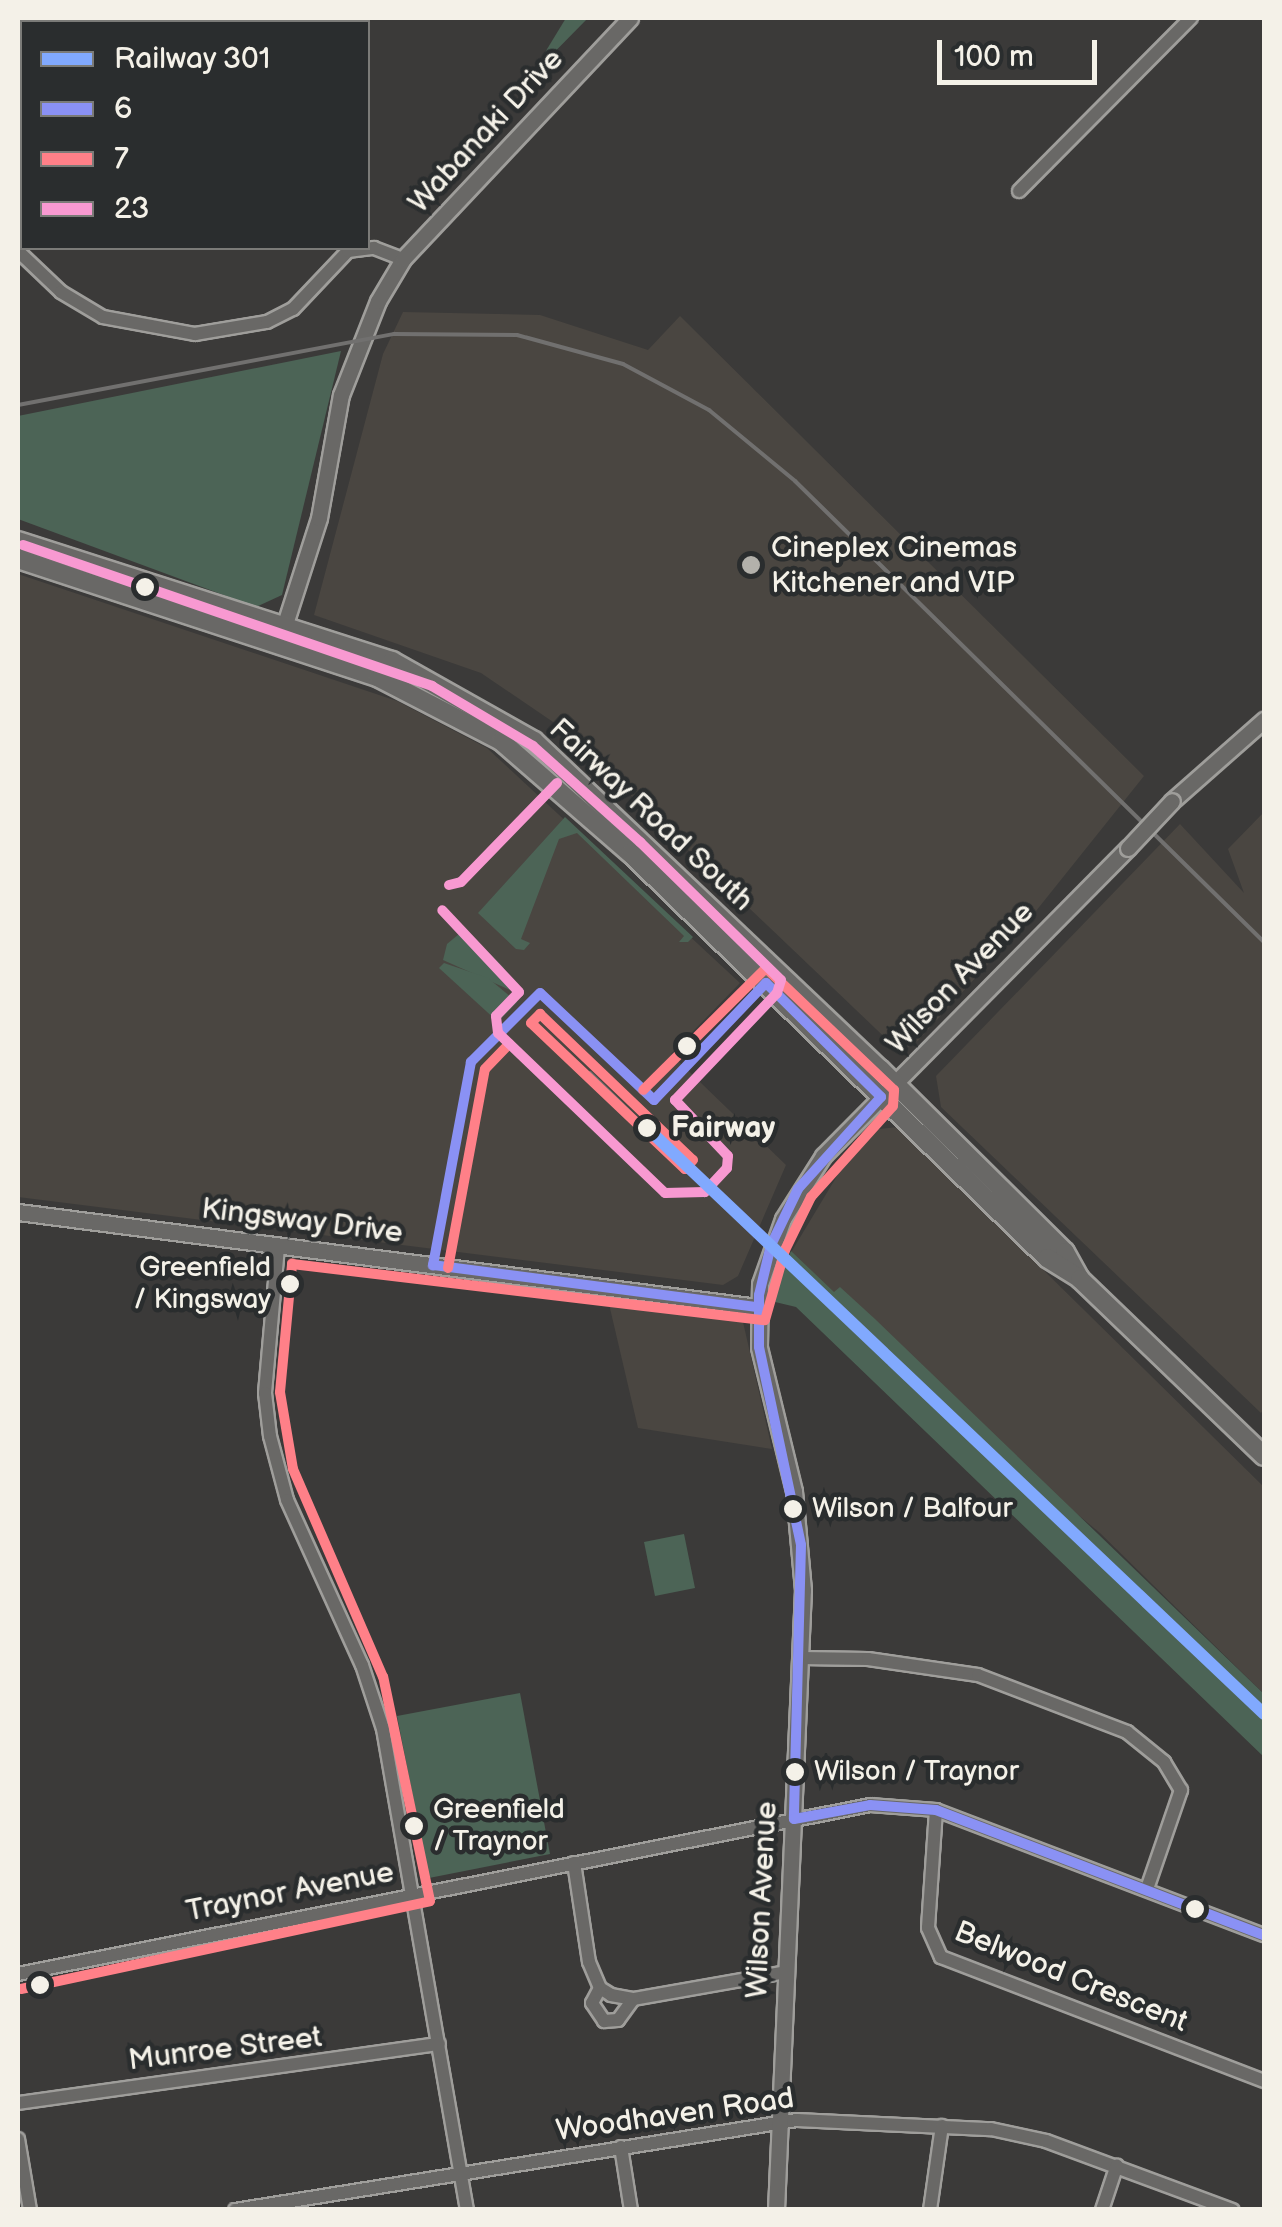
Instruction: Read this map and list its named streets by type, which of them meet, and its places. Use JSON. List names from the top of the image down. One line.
{"streets":{"main road":["Fairway Road South"],"street":["Wabanaki Drive","Wilson Avenue","Kingsway Drive","Traynor Avenue","Belwood Crescent","Munroe Street","Woodhaven Road"]},"crossings":[["Wabanaki Drive","Fairway Road South"],["Fairway Road South","Wilson Avenue"],["Wilson Avenue","Kingsway Drive"],["Wilson Avenue","Traynor Avenue"],["Wilson Avenue","Woodhaven Road"],["Traynor Avenue","Belwood Crescent"]],"places":["Cineplex Cinemas Kitchener and VIP","Fairway","Greenfield / Kingsway","Wilson / Balfour","Wilson / Traynor","Greenfield / Traynor"],"lines":["transit line 23","transit line 7","transit line 6","rail line 301"],"legend":["Railway 301","6","7","23"],"scale_bar":"100 m"}
